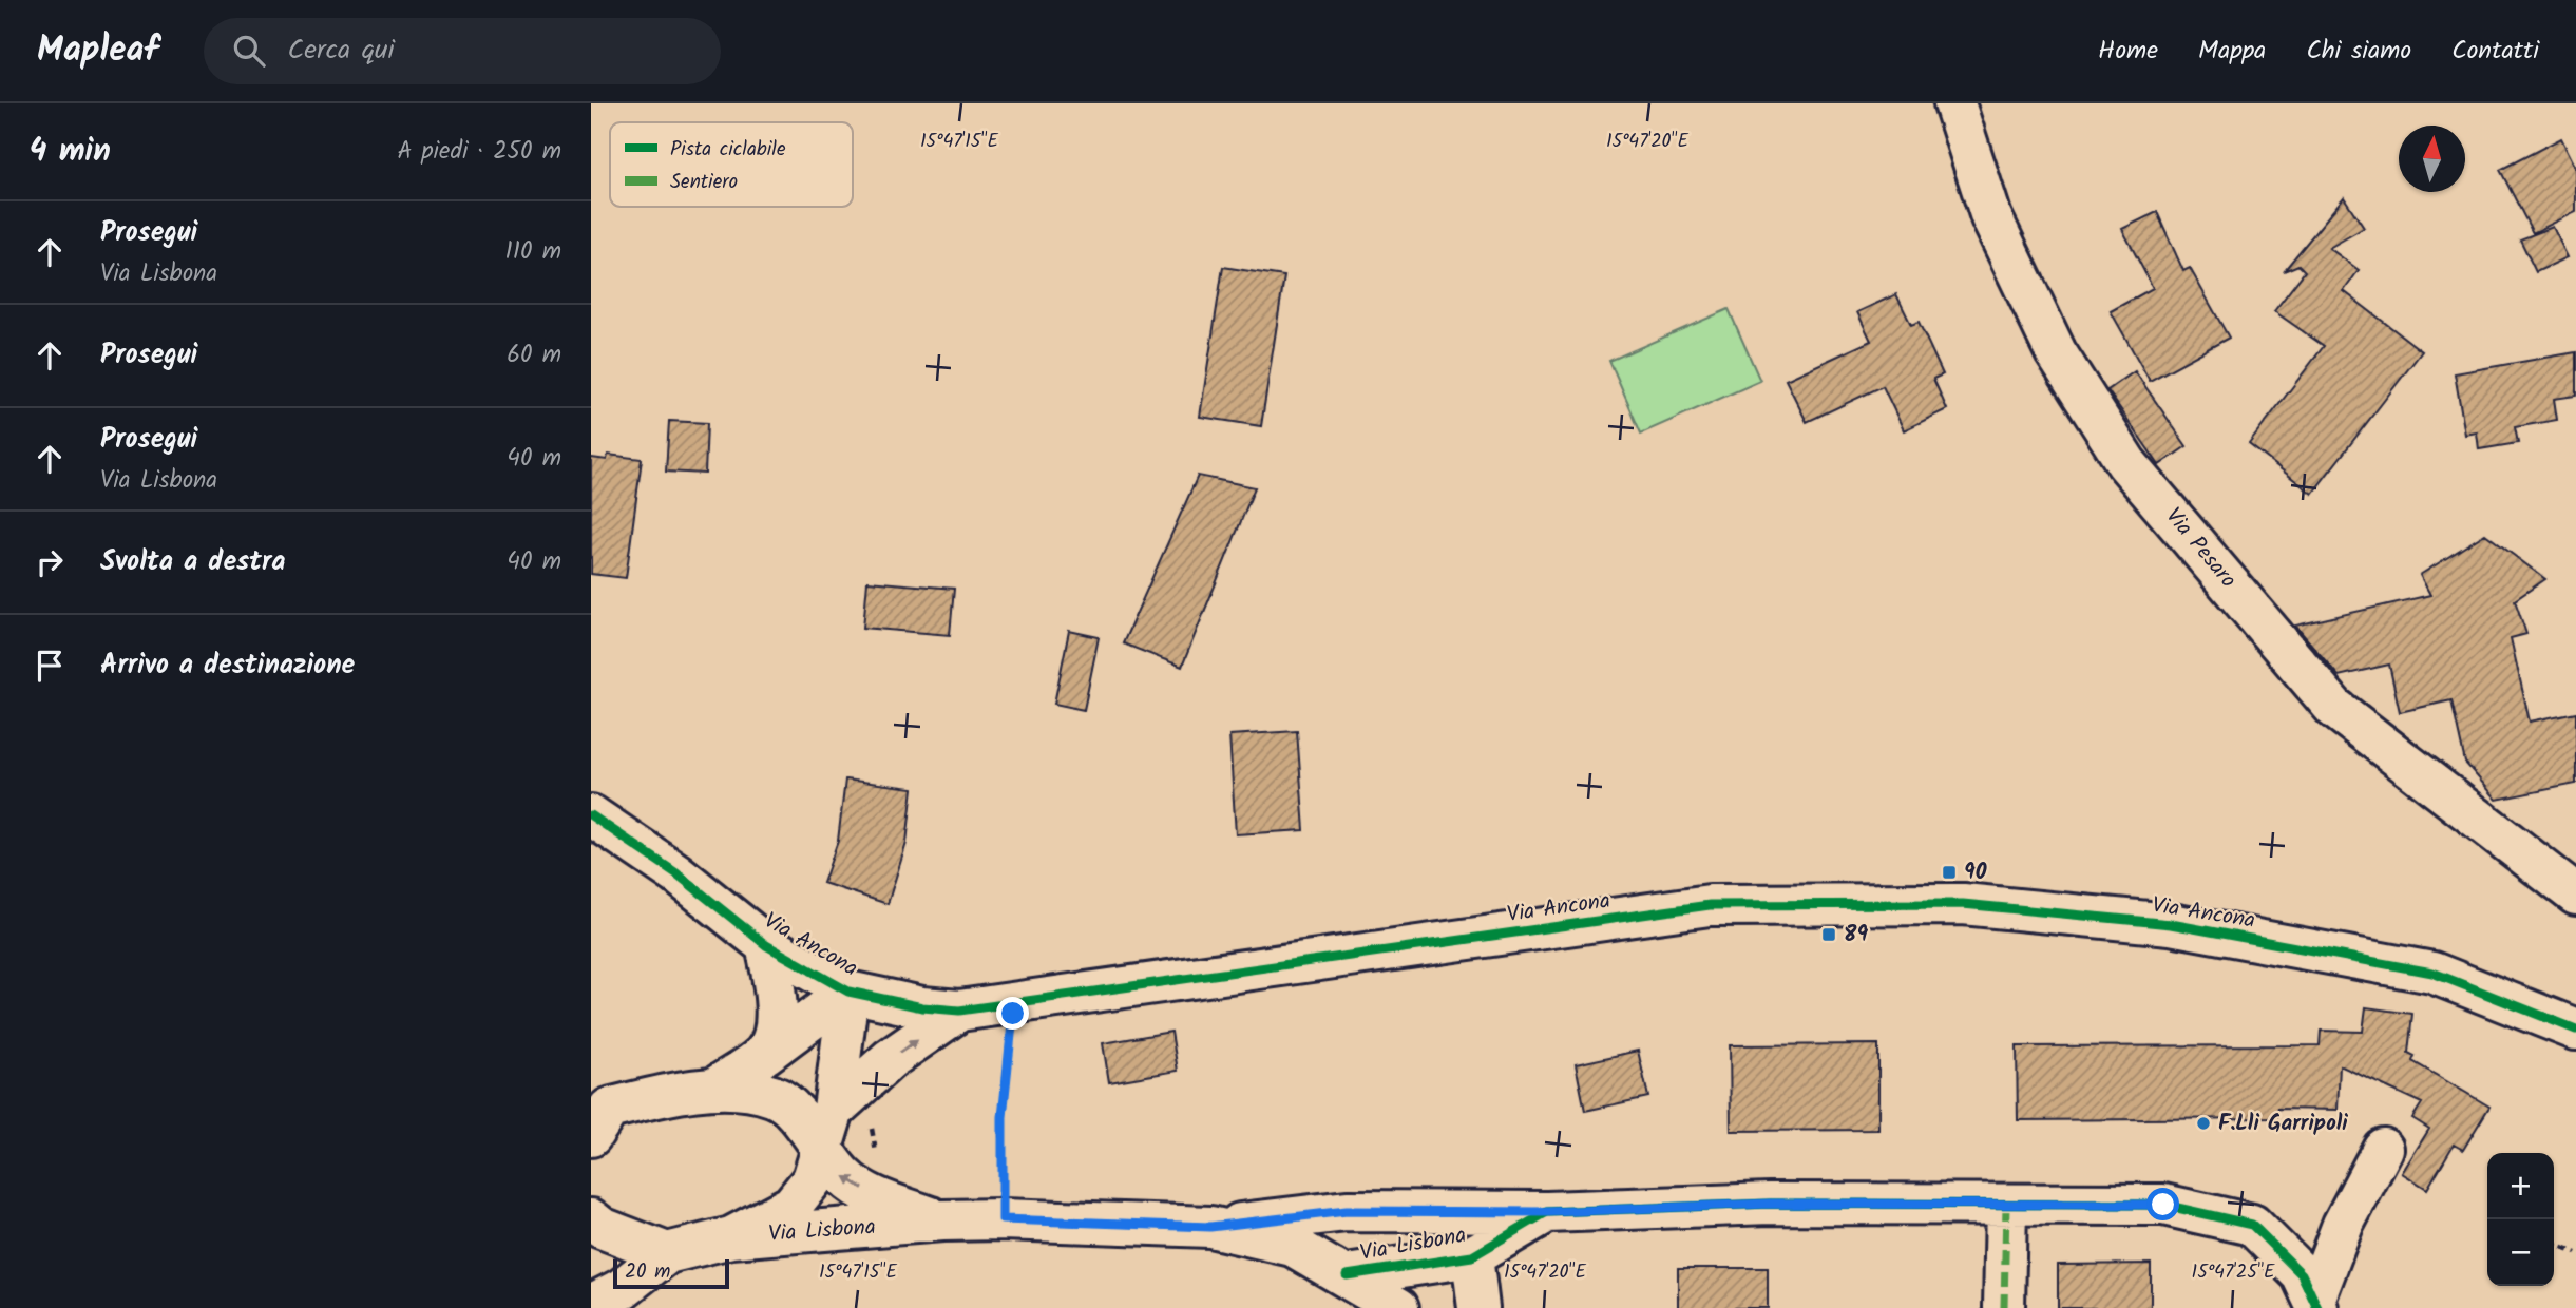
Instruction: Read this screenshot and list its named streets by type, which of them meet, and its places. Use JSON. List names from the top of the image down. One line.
{"streets":{"street":["Via Pesaro","Via Ancona","Via Lisbona"]},"places":{"transit":["90","89"],"other":["F.Lli Garripoli"]},"legend":["Pista ciclabile","Sentiero"],"scale_bar":"20 m","north":"top","page":{"header":"Mapleaf","search":"Cerca qui","nav":["Home","Mappa","Chi siamo","Contatti"],"heading":["4 min","A piedi · 250 m"],"list":[["Prosegui","Via Lisbona","110 m"],["Prosegui","60 m"],["Prosegui","Via Lisbona","40 m"],["Svolta a destra","40 m"],"Arrivo a destinazione"],"map_buttons":["+","−"],"scale":"20 m"},"coordinates":["15°47'15\"E","15°47'20\"E","15°47'25\"E"]}
